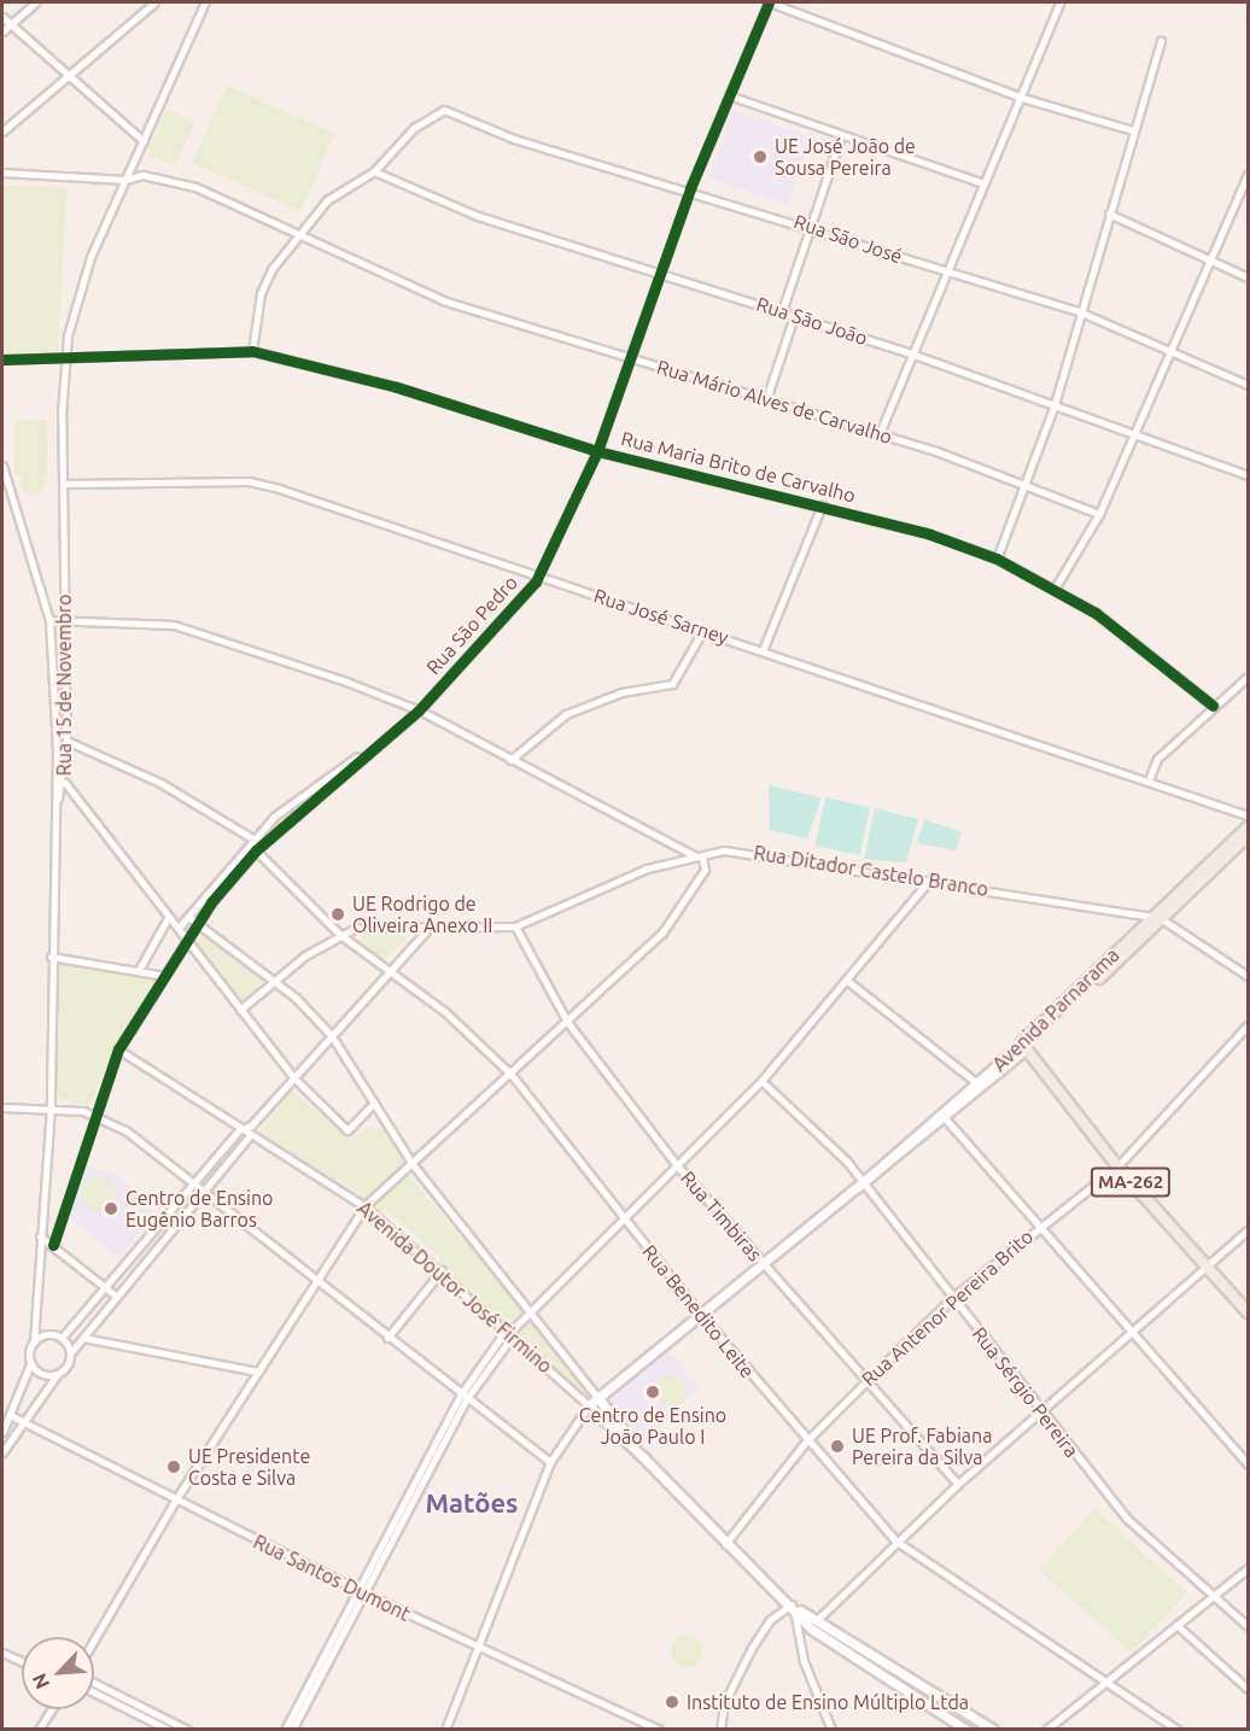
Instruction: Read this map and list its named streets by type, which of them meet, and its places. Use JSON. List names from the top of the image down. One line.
{"streets":{"main road":["Avenida Parnarama","MA-262"],"street":["Rua São José","Rua São João","Rua Mário Alves de Carvalho","Rua Maria Brito de Carvalho","Rua José Sarney","Rua São Pedro","Rua 15 de Novembro","Rua Ditador Castelo Branco","Rua Timbiras","Avenida Doutor José Firmino","Rua Antenor Pereira Brito","Rua Benedito Leite","Rua Sérgio Pereira","Rua Santos Dumont"]},"crossings":[["Rua São José","Rua São João"],["Rua São José","Rua São Pedro"],["Rua São João","Rua São Pedro"],["Rua Mário Alves de Carvalho","Rua São Pedro"],["Rua Mário Alves de Carvalho","Rua 15 de Novembro"],["Rua Maria Brito de Carvalho","Rua São Pedro"],["Rua Maria Brito de Carvalho","Rua 15 de Novembro"],["Rua José Sarney","Rua São Pedro"],["Rua José Sarney","Rua 15 de Novembro"],["Rua São Pedro","Avenida Doutor José Firmino"],["Rua São Pedro","Rua Benedito Leite"],["Rua Ditador Castelo Branco","Avenida Parnarama"],["Rua Ditador Castelo Branco","Rua Timbiras"],["Rua Ditador Castelo Branco","Rua Benedito Leite"],["Avenida Parnarama","MA-262"],["Avenida Parnarama","Rua Timbiras"],["Avenida Parnarama","Avenida Doutor José Firmino"],["Avenida Parnarama","Rua Benedito Leite"],["Avenida Parnarama","Rua Sérgio Pereira"],["MA-262","Rua Antenor Pereira Brito"],["Rua Timbiras","Rua Antenor Pereira Brito"],["Avenida Doutor José Firmino","Rua Antenor Pereira Brito"],["Rua Antenor Pereira Brito","Rua Benedito Leite"],["Rua Antenor Pereira Brito","Rua Sérgio Pereira"]],"districts":["Matões"],"places":["UE José João de Sousa Pereira","UE Rodrigo de Oliveira Anexo II","Centro de Ensino Eugênio Barros","Centro de Ensino João Paulo I","UE Prof. Fabiana Pereira da Silva","UE Presidente Costa e Silva","Instituto de Ensino Múltiplo Ltda"],"north":"bottom left"}
